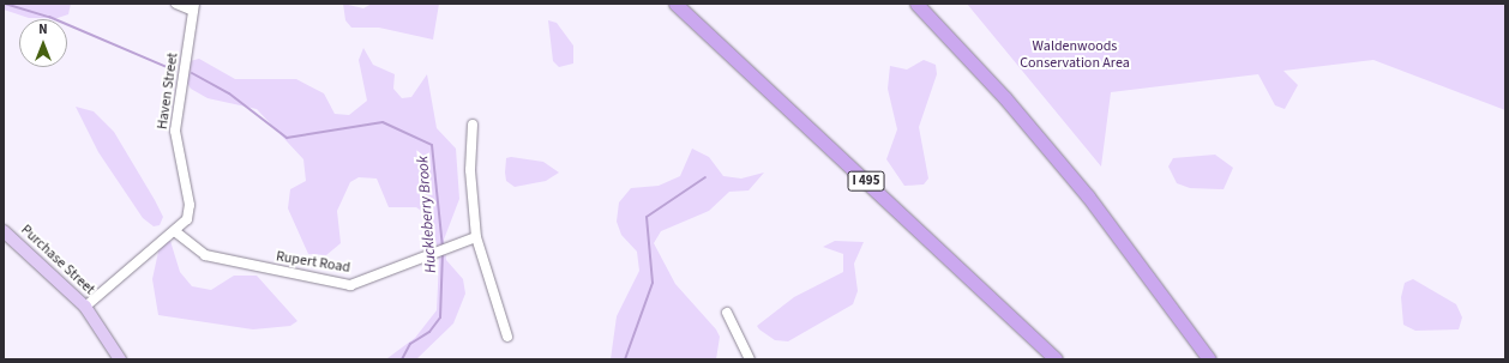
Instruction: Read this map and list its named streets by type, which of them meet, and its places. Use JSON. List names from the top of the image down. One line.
{"streets":{"highway":["I 495"],"main road":["Purchase Street"],"street":["Haven Street","Rupert Road"]},"crossings":[["Haven Street","Purchase Street"],["Haven Street","Rupert Road"]],"water":["Huckleberry Brook"],"parks":["Waldenwoods Conservation Area"],"north":"top"}
